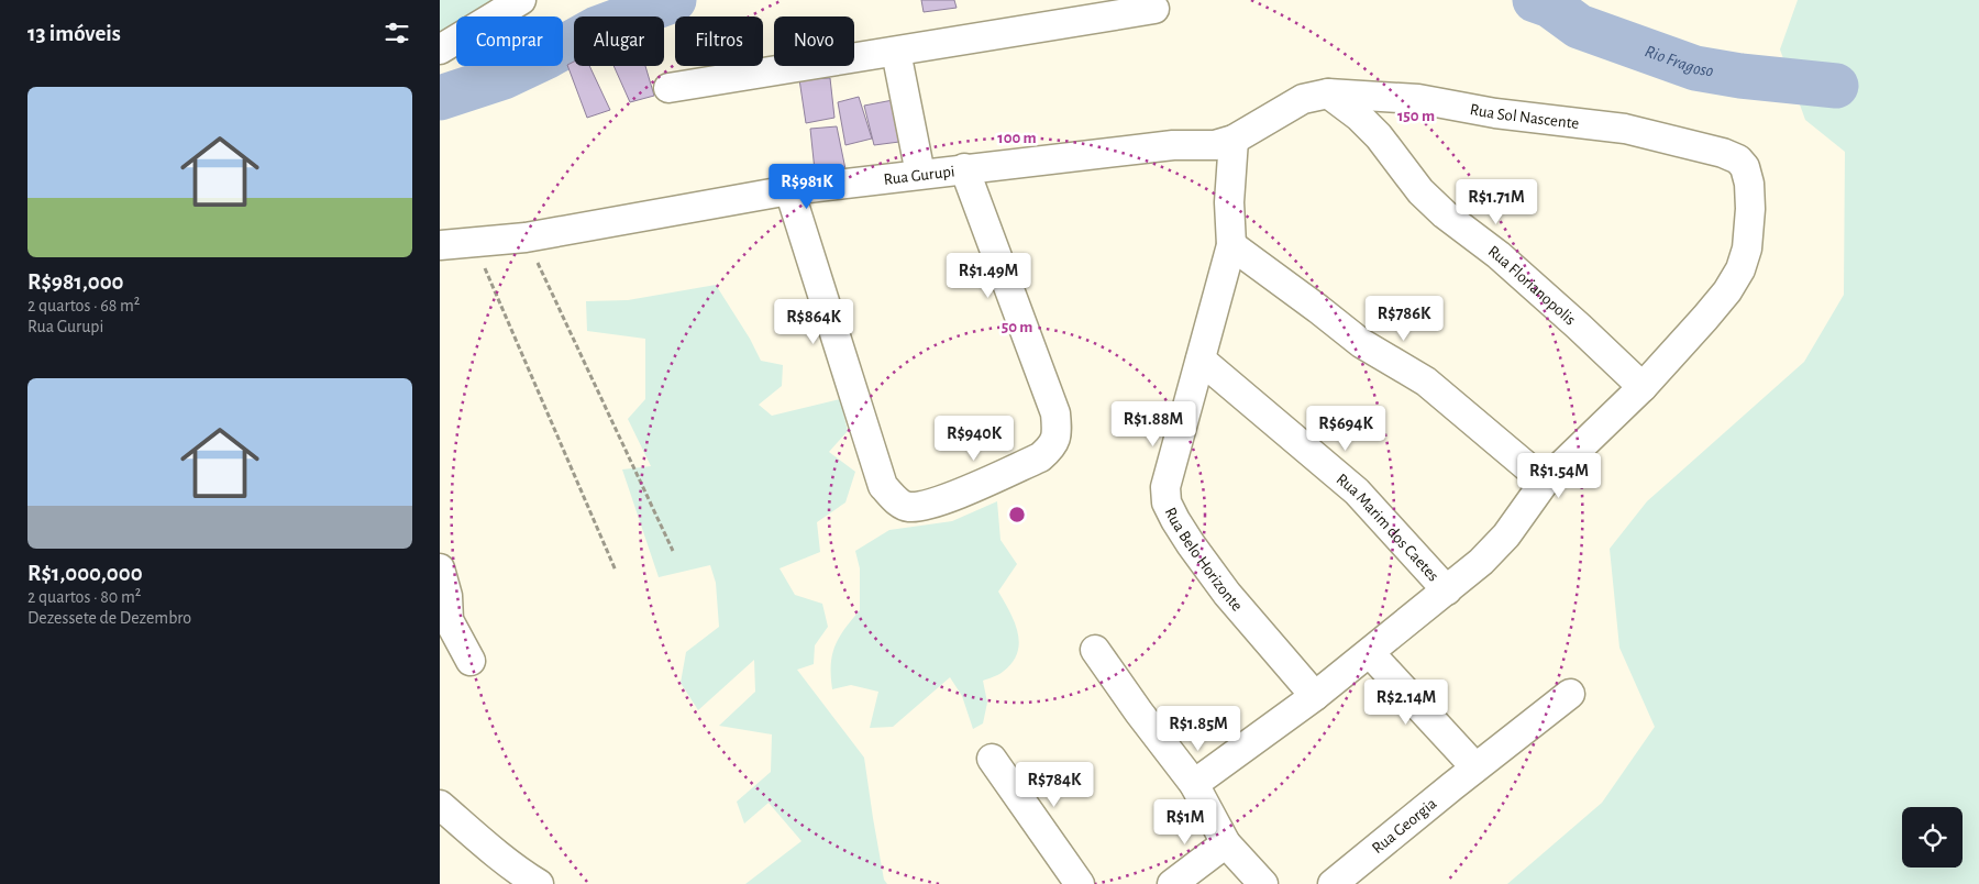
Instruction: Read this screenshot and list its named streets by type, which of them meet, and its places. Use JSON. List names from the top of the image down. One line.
{"streets":{"street":["Rua Sol Nascente","Rua Gurupi","Rua Florianopolis","Rua Marim dos Caetes","Rua Belo Horizonte","Rua Georgia"]},"crossings":[["Rua Sol Nascente","Rua Gurupi"],["Rua Sol Nascente","Rua Florianopolis"],["Rua Sol Nascente","Rua Marim dos Caetes"],["Rua Sol Nascente","Rua Belo Horizonte"],["Rua Marim dos Caetes","Rua Belo Horizonte"]],"water":["Rio Fragoso"],"page":{"heading":"13 imóveis","chip":["Comprar","Alugar","Filtros","Novo"],"list":[{"name":"R$981,000","note":"2 quartos · 68 m² · Rua Gurupi"},{"name":"R$1,000,000","note":"2 quartos · 80 m² · Dezessete de Dezembro"}],"price":["R$981K","R$1.71M","R$1.49M","R$786K","R$864K","R$1.88M","R$694K","R$940K","R$1.54M","R$2.14M","R$1.85M","R$784K","R$1M"]},"rings":["150 m","100 m","50 m"]}
